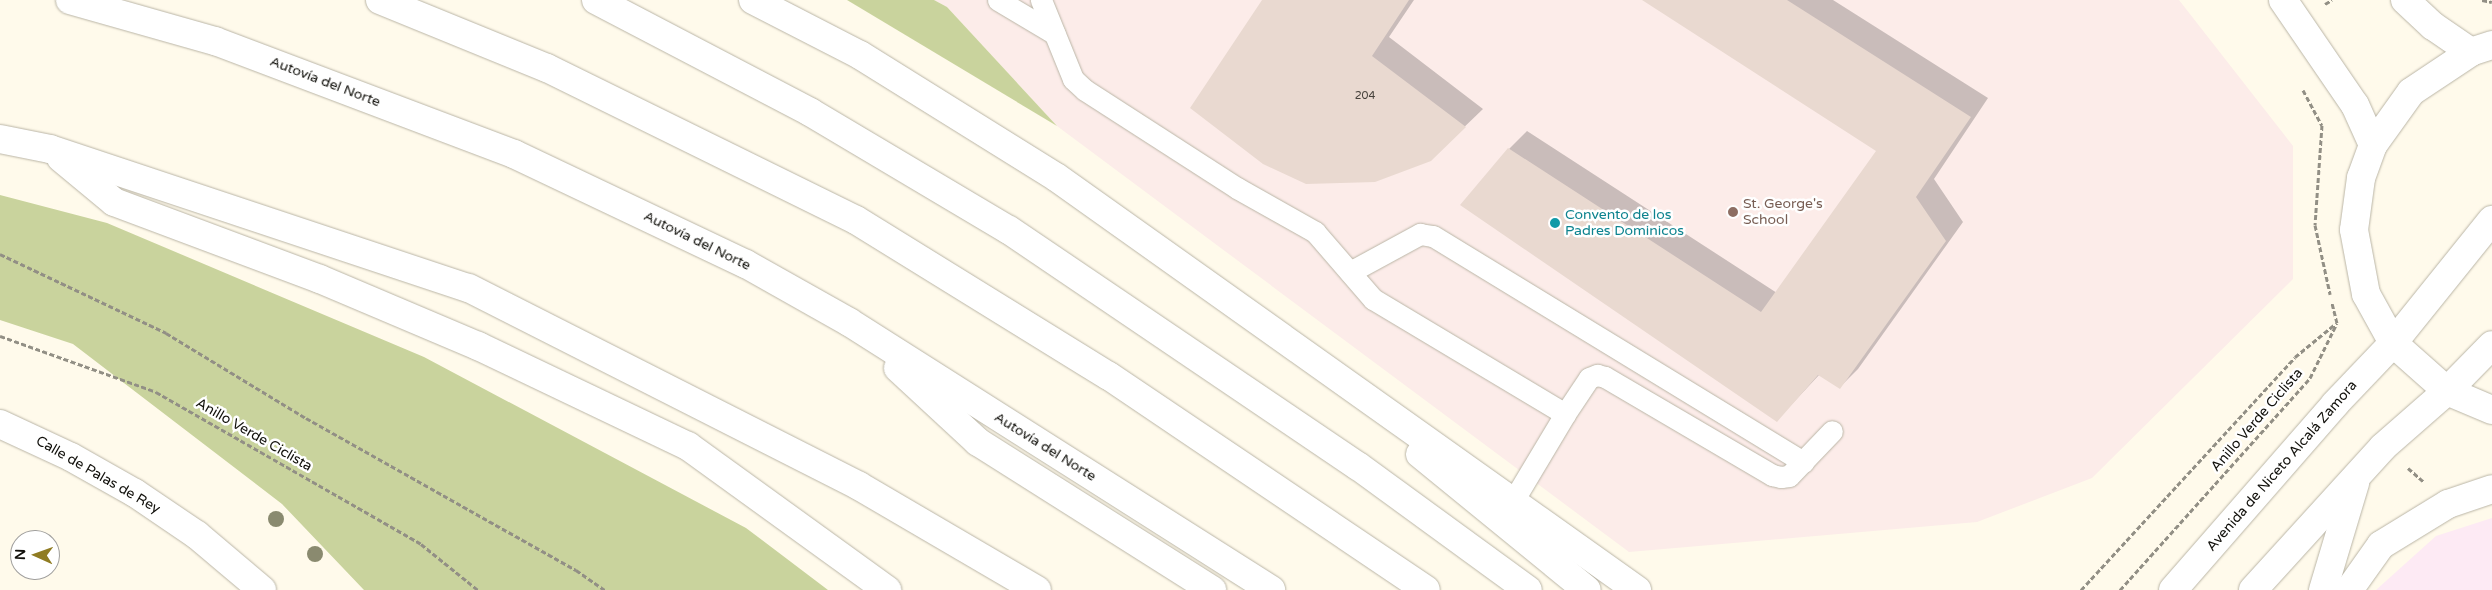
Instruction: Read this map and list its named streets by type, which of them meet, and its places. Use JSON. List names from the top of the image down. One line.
{"streets":{"main road":["Autovía del Norte","Avenida de Niceto Alcalá Zamora","Calle de Palas de Rey"],"path":["Anillo Verde Ciclista"]},"places":["St. George's School","Convento de los Padres Dominicos"],"house_numbers":["204"],"north":"left"}
